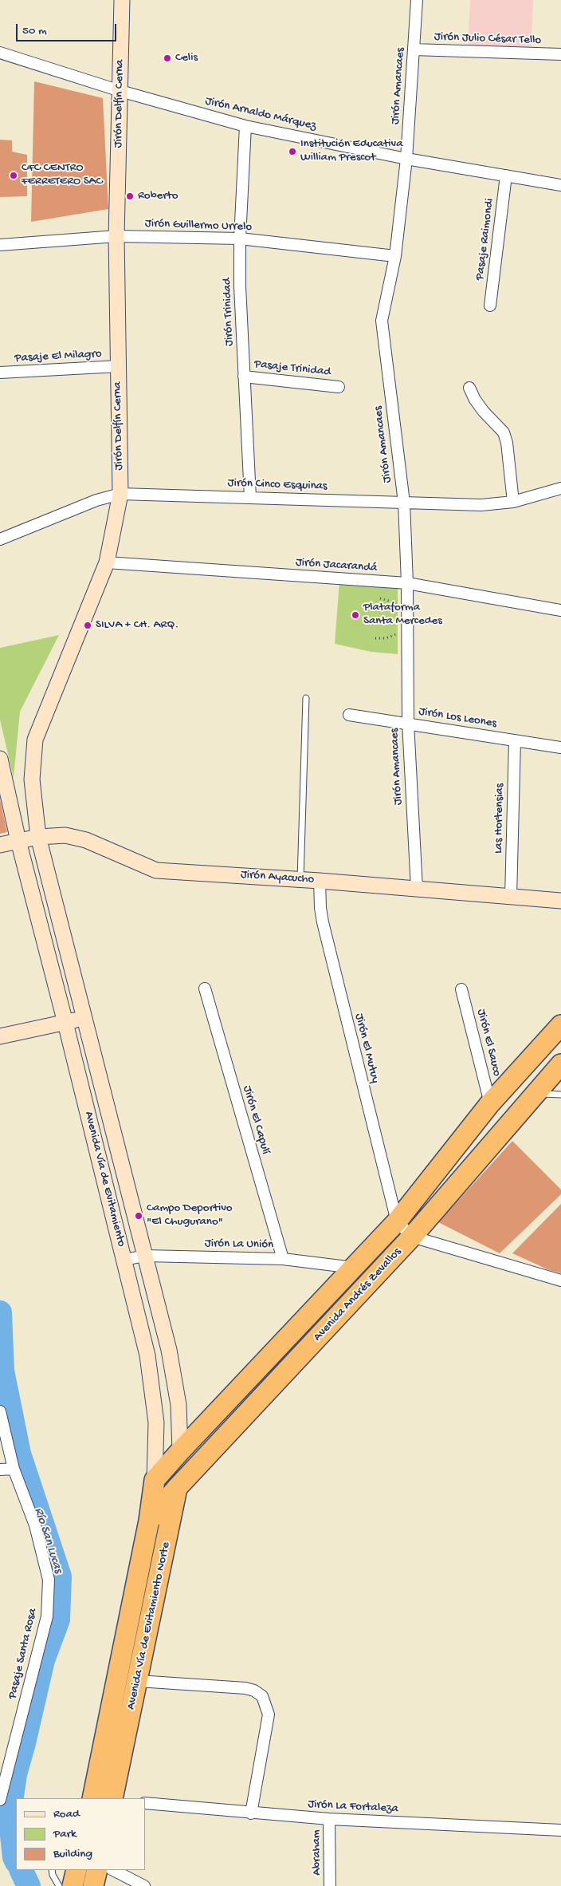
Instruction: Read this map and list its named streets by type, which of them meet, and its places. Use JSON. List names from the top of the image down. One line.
{"streets":{"highway":["Avenida Vía de Evitamiento","Avenida Andrés Zevallos","Avenida Vía de Evitamiento Norte"],"street":["Jirón Julio César Tello","Jirón Amancaes","Jirón Delfín Cerna","Jirón Arnaldo Márquez","Jirón Guillermo Urrelo","Pasaje Raimondi","Jirón Trinidad","Pasaje El Milagro","Pasaje Trinidad","Jirón Cinco Esquinas","Jirón Jacarandá","Jirón Los Leones","Las Hortensias","Jirón Ayacucho","Jirón El Sauco","Jirón El Mutuy","Jirón El Capulí","Jirón La Unión","Pasaje Santa Rosa","Jirón La Fortaleza","Abraham"]},"crossings":[["Jirón Julio César Tello","Jirón Amancaes"],["Jirón Amancaes","Jirón Arnaldo Márquez"],["Jirón Amancaes","Jirón Guillermo Urrelo"],["Jirón Amancaes","Jirón Cinco Esquinas"],["Jirón Amancaes","Jirón Jacarandá"],["Jirón Amancaes","Jirón Los Leones"],["Jirón Amancaes","Jirón Ayacucho"],["Jirón Delfín Cerna","Jirón Arnaldo Márquez"],["Jirón Delfín Cerna","Jirón Guillermo Urrelo"],["Jirón Delfín Cerna","Pasaje El Milagro"],["Jirón Delfín Cerna","Jirón Cinco Esquinas"],["Jirón Delfín Cerna","Jirón Jacarandá"],["Jirón Delfín Cerna","Jirón Ayacucho"],["Jirón Delfín Cerna","Avenida Vía de Evitamiento"],["Jirón Arnaldo Márquez","Pasaje Raimondi"],["Jirón Arnaldo Márquez","Jirón Trinidad"],["Jirón Guillermo Urrelo","Jirón Trinidad"],["Jirón Trinidad","Pasaje Trinidad"],["Jirón Trinidad","Jirón Cinco Esquinas"],["Jirón Los Leones","Las Hortensias"],["Las Hortensias","Jirón Ayacucho"],["Jirón Ayacucho","Jirón El Mutuy"],["Jirón Ayacucho","Avenida Vía de Evitamiento"],["Jirón El Sauco","Avenida Andrés Zevallos"],["Jirón El Mutuy","Avenida Andrés Zevallos"],["Jirón El Capulí","Jirón La Unión"],["Avenida Vía de Evitamiento","Jirón La Unión"],["Avenida Vía de Evitamiento","Avenida Andrés Zevallos"],["Avenida Vía de Evitamiento","Avenida Vía de Evitamiento Norte"],["Jirón La Unión","Avenida Andrés Zevallos"],["Avenida Andrés Zevallos","Avenida Vía de Evitamiento Norte"],["Jirón La Fortaleza","Abraham"]],"water":["Río San Lucas"],"places":["Celis","Institución Educativa William Prescot","CFC CENTRO FERRETERO SAC","Roberto","Plataforma Santa Mercedes","SILVA + CH. ARQ.","Campo Deportivo \"El Chugurano\""],"legend":["Road","Park","Building"],"scale_bar":"50 m"}
